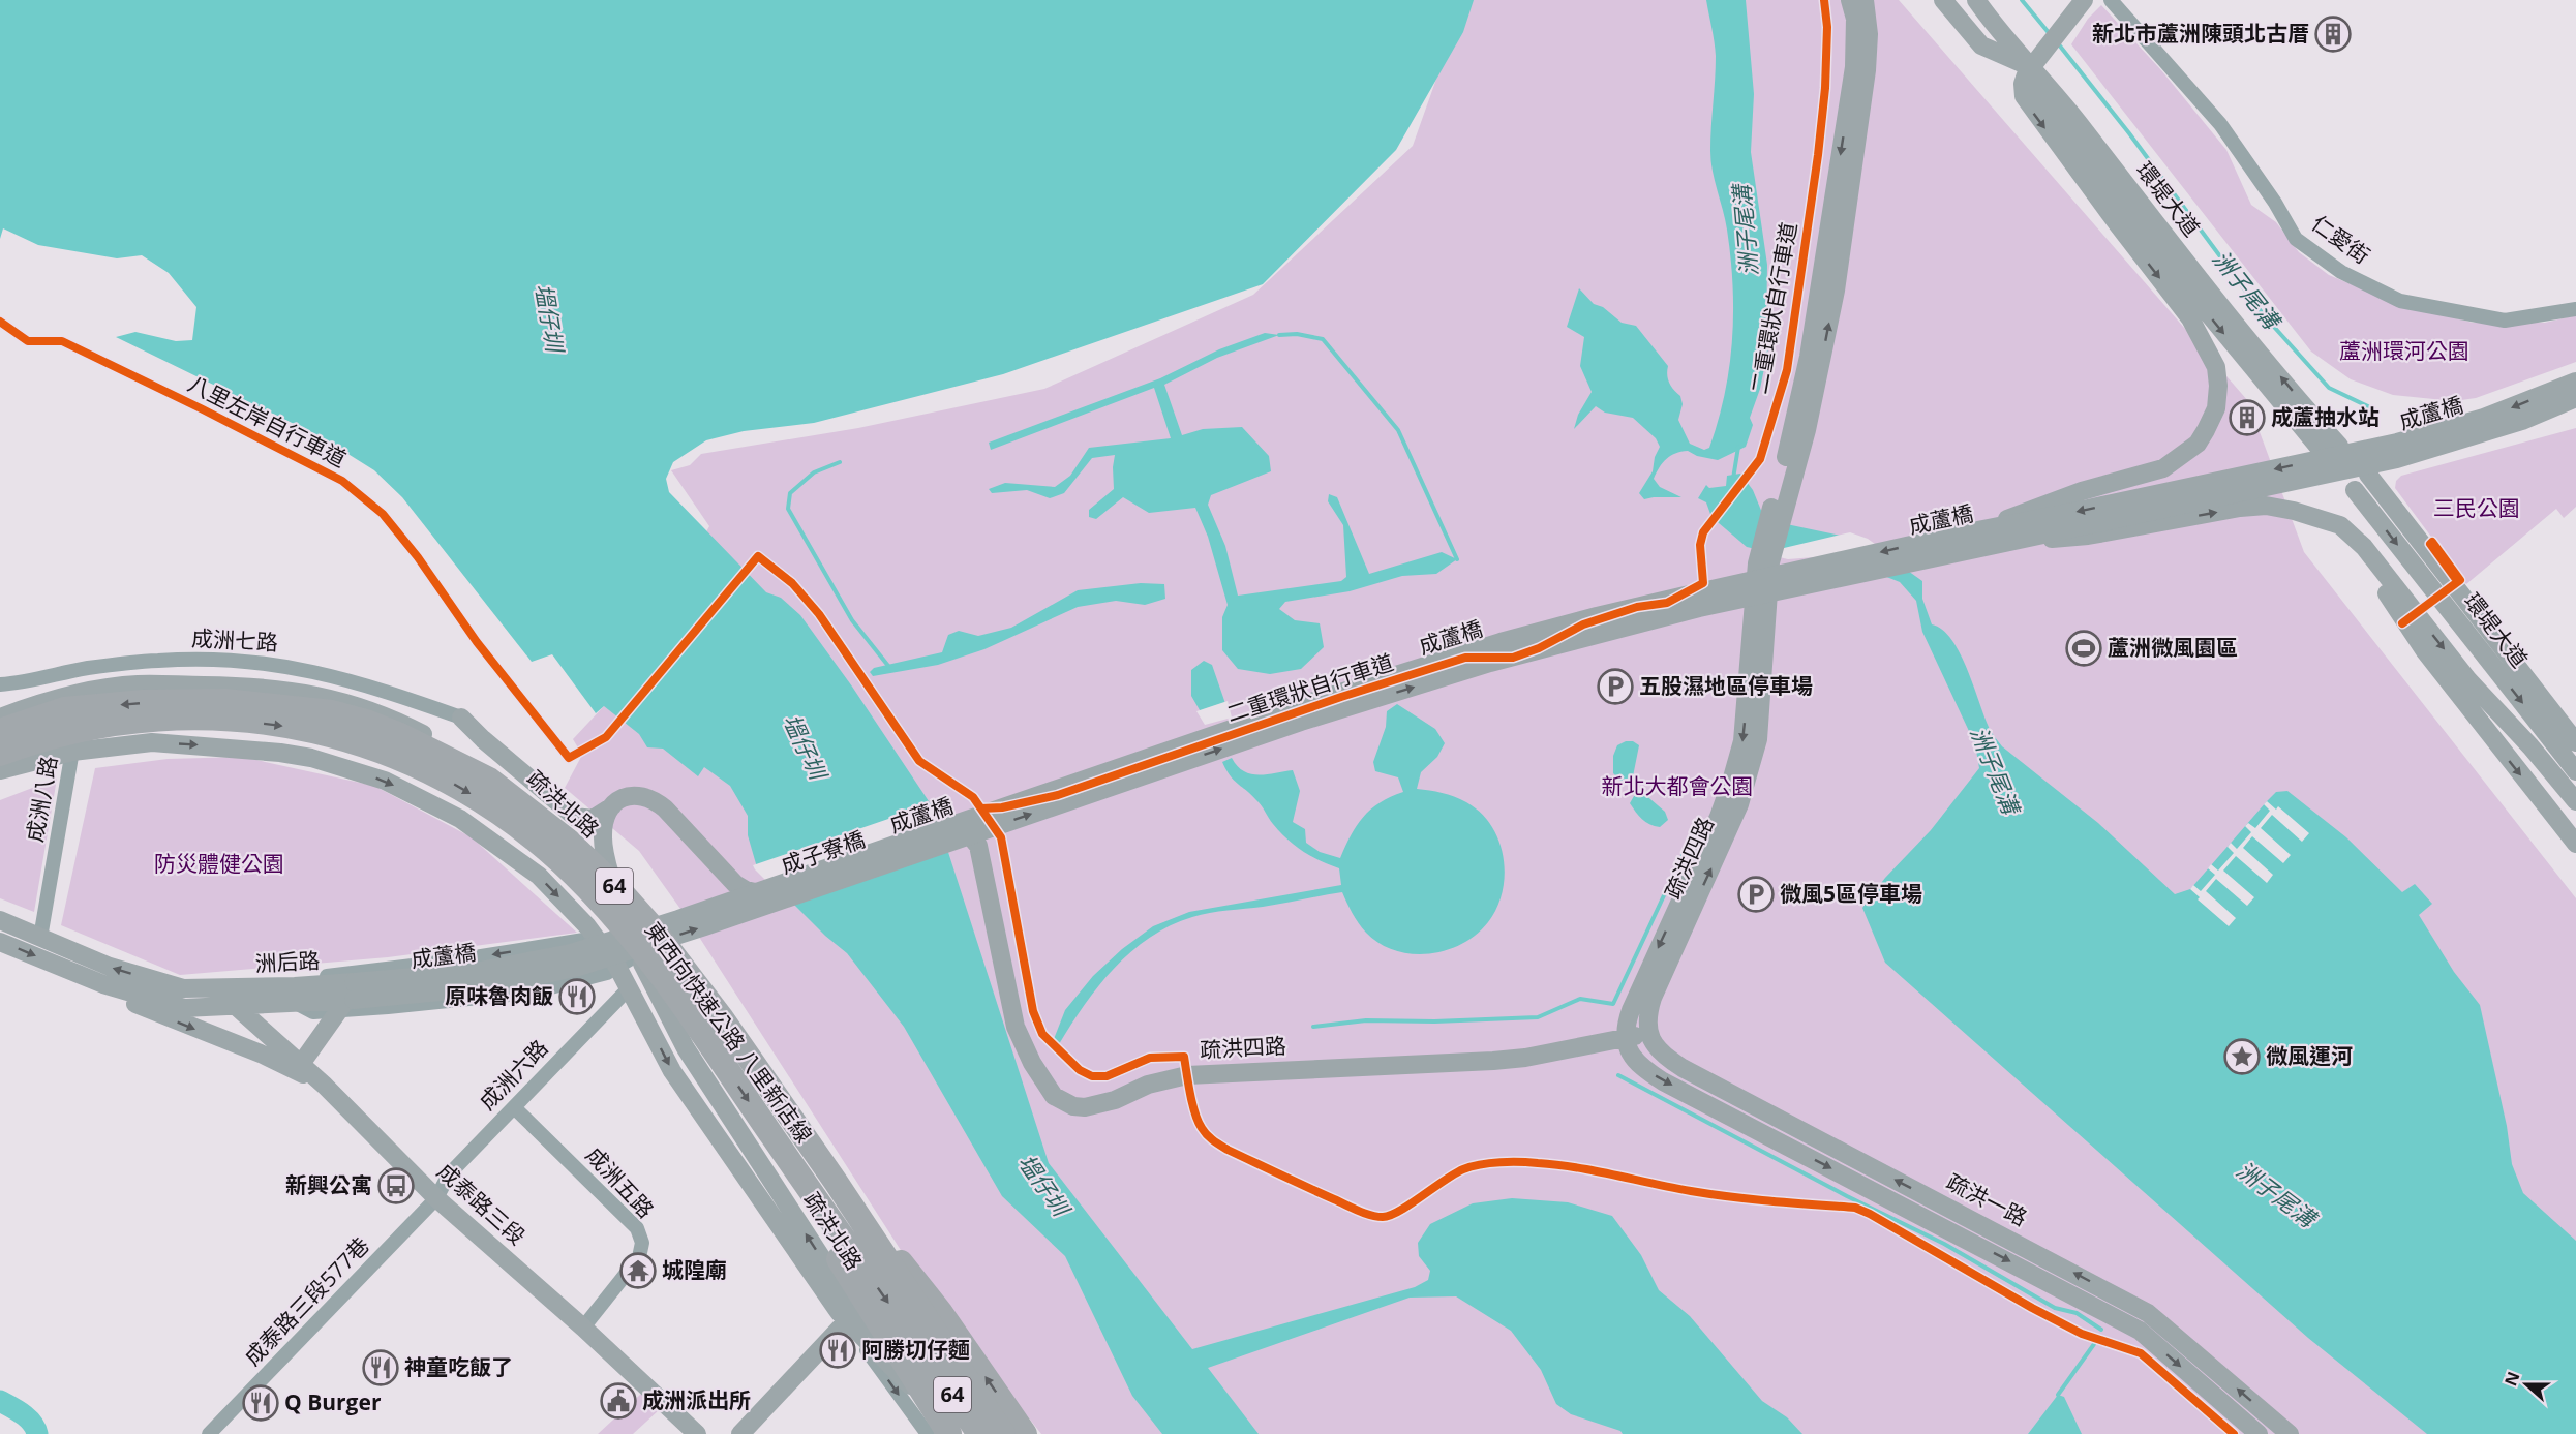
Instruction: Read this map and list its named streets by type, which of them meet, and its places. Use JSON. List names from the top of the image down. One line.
{"streets":{"highway":["64","東西向快速公路 八里新店線"],"street":["環堤大道","仁愛街","成蘆橋","成洲七路","成洲八路","疏洪北路","成子寮橋","疏洪四路","洲后路","成洲六路","成洲五路","疏洪一路","成泰路三段","成泰路三段577巷"],"cycle path":["二重環狀自行車道","八里左岸自行車道"]},"crossings":[["成蘆橋","洲后路"],["成洲七路","成洲八路"],["成洲八路","疏洪北路"],["疏洪北路","東西向快速公路 八里新店線"],["疏洪北路","成洲六路"],["成子寮橋","疏洪四路"],["疏洪四路","疏洪一路"],["洲后路","成泰路三段"],["成洲六路","成洲五路"],["成洲六路","成泰路三段"],["成洲六路","成泰路三段577巷"],["成洲五路","成泰路三段"],["成泰路三段","成泰路三段577巷"]],"water":["洲子尾溝","塭仔圳"],"parks":["蘆洲環河公園","三民公園","新北大都會公園","防災體健公園"],"places":{"building":["新北市蘆洲陳頭北古厝","成蘆抽水站"],"sports":["蘆洲微風園區"],"parking":["五股濕地區停車場","微風5區停車場"],"restaurant":["原味魯肉飯","阿勝切仔麵","神童吃飯了","Q Burger"],"place":["微風運河"],"bus stop":["新興公寓"],"temple":["城隍廟"],"public building":["成洲派出所"]},"north":"left"}
